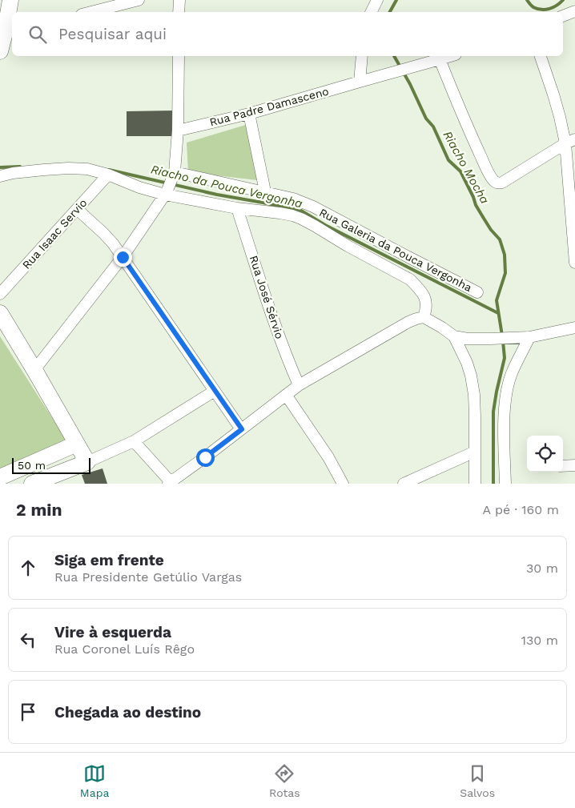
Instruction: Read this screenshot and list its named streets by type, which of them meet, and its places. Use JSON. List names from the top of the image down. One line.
{"streets":{"street":["Rua Padre Damasceno","Rua Isaac Servio","Rua Galeria da Pouca Vergonha","Rua José Sérvio"]},"crossings":[["Rua Isaac Servio","Rua Galeria da Pouca Vergonha"],["Rua Galeria da Pouca Vergonha","Rua José Sérvio"]],"water":["Riacho Mocha","Riacho da Pouca Vergonha"],"scale_bar":"50 m","page":{"search":"Pesquisar aqui","scale":"50 m","heading":["2 min","A pé · 160 m"],"list":[["Siga em frente","Rua Presidente Getúlio Vargas","30 m"],["Vire à esquerda","Rua Coronel Luís Rêgo","130 m"],"Chegada ao destino"],"nav":["Mapa","Rotas","Salvos"]}}
